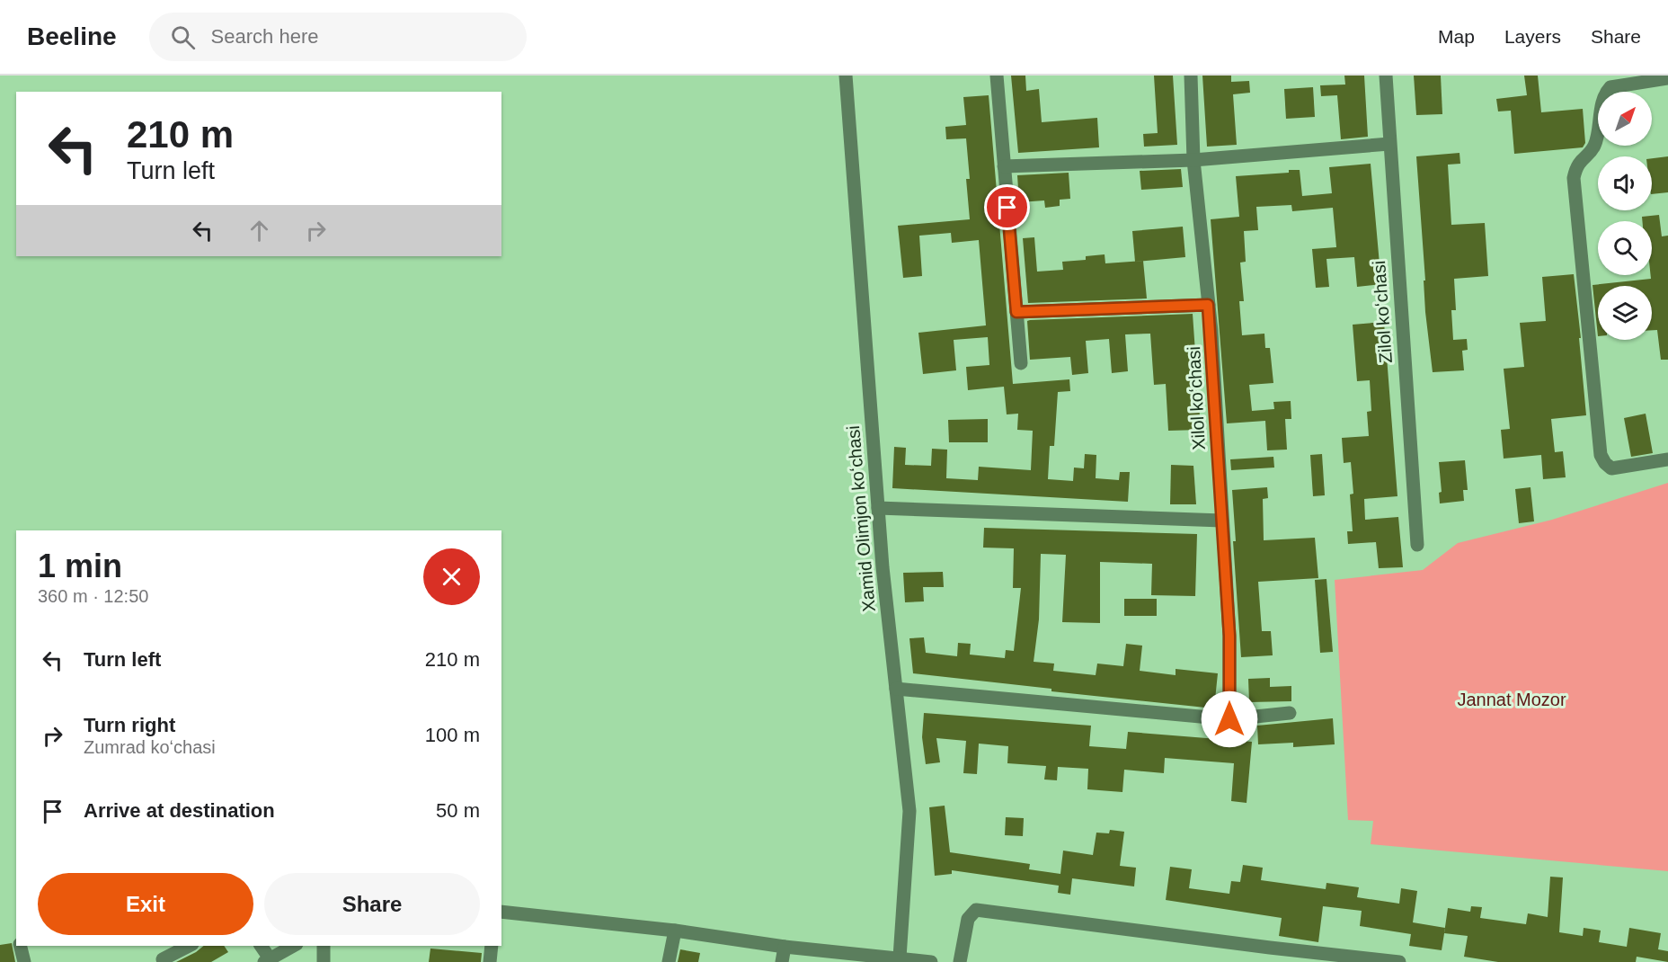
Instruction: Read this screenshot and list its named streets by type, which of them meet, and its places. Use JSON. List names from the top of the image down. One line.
{"streets":{"street":["Zilol koʻchasi","Xilol koʻchasi","Xamid Olimjon koʻchasi"]},"parks":["Jannat Mozor"],"north":"top right","page":{"header":"Beeline","search":"Search here","nav":["Map","Layers","Share"],"turn":["210 m","Turn left"],"heading":["1 min","360 m · 12:50"],"list":[{"name":"Turn left","value":"210 m"},{"name":"Turn right","note":"Zumrad koʻchasi","value":"100 m"},{"name":"Arrive at destination","value":"50 m"}],"buttons":["Exit","Share"]}}
